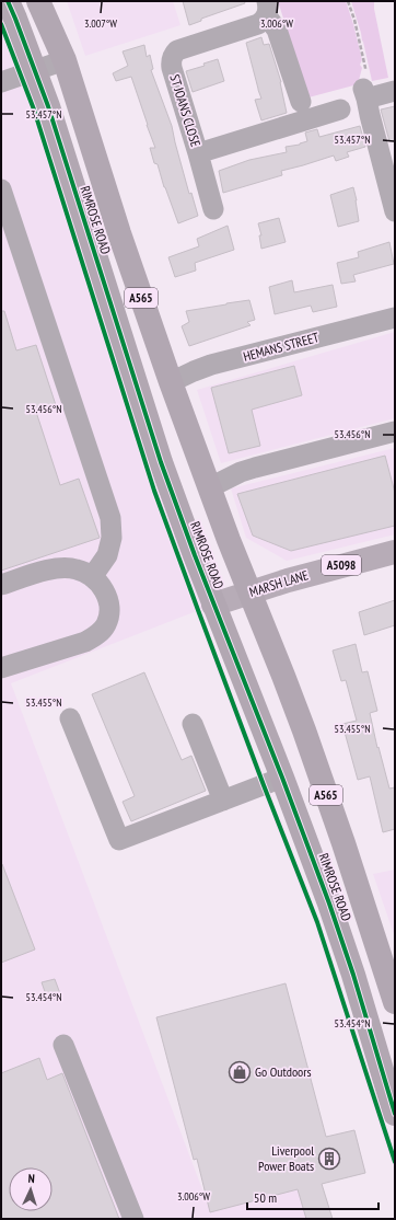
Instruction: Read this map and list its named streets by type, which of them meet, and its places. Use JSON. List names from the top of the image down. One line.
{"streets":{"highway":["RIMROSE ROAD","A565"],"main road":["A5098","MARSH LANE"],"street":["ST JOANS CLOSE","HEMANS STREET"]},"crossings":[["RIMROSE ROAD","HEMANS STREET"],["RIMROSE ROAD","MARSH LANE"]],"places":{"shop":["Go Outdoors"],"building":["Liverpool Power Boats"]},"scale_bar":"50 m","north":"top","coordinates":["3.007°W","3.006°W","53.457°N","53.456°N","53.455°N","53.454°N"]}
